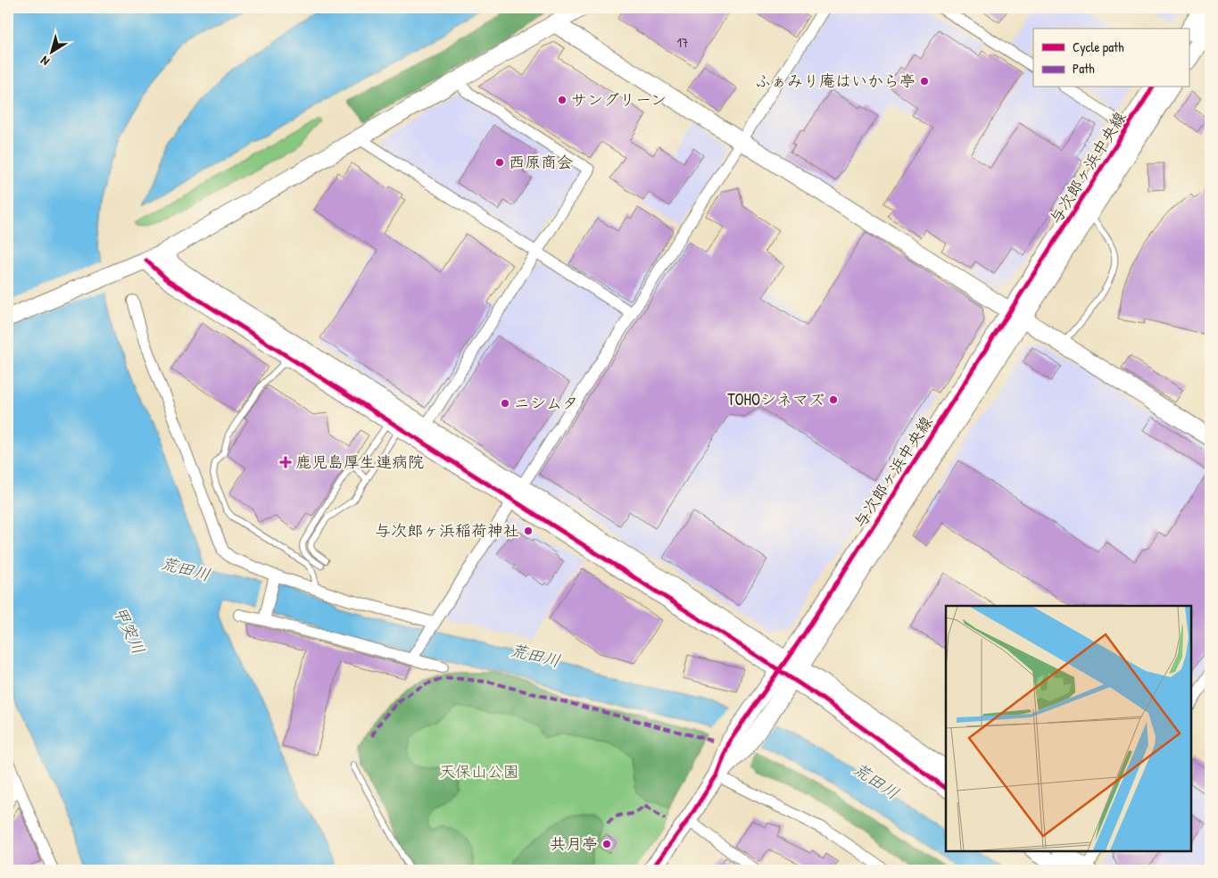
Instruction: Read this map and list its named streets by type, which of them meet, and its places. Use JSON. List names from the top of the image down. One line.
{"streets":{"street":["与次郎ヶ浜中央線"]},"water":["荒田川","甲突川"],"parks":["天保山公園"],"places":{"other":["ふぁみり庵はいから亭","サングリーン","西原商会","TOHOシネマズ","ニシムタ","与次郎ヶ浜稲荷神社","共月亭"],"health":["鹿児島厚生連病院"]},"house_numbers":["17"],"legend":["Cycle path","Path"],"north":"bottom left"}
